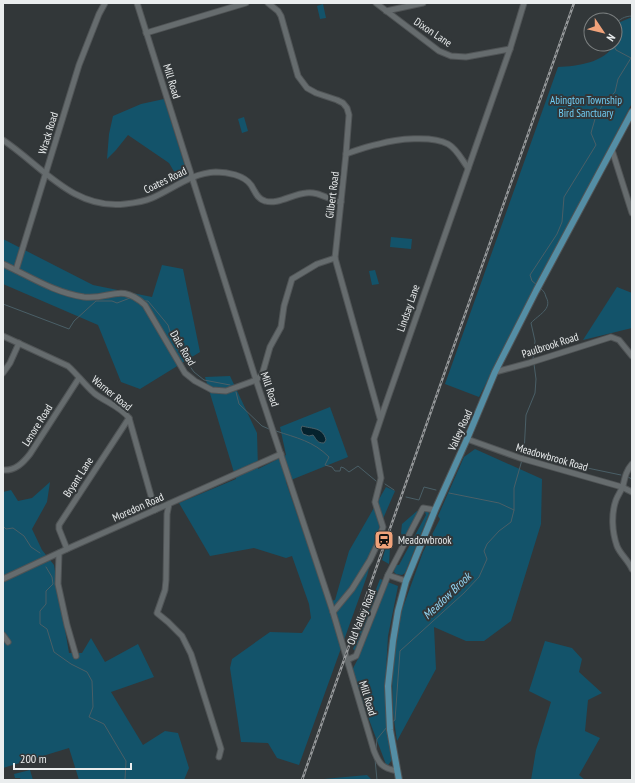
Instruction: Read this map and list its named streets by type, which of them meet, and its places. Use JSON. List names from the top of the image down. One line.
{"streets":{"main road":["Valley Road"],"street":["Dixon Lane","Mill Road","Wrack Road","Coates Road","Gilbert Road","Lindsay Lane","Paulbrook Road","Dale Road","Warner Road","Lenore Road","Meadowbrook Road","Bryant Lane","Moredon Road","Old Valley Road"]},"crossings":[["Dixon Lane","Lindsay Lane"],["Mill Road","Coates Road"],["Mill Road","Lindsay Lane"],["Mill Road","Dale Road"],["Mill Road","Valley Road"],["Mill Road","Moredon Road"],["Mill Road","Old Valley Road"],["Wrack Road","Coates Road"],["Wrack Road","Dale Road"],["Coates Road","Gilbert Road"],["Gilbert Road","Lindsay Lane"],["Paulbrook Road","Valley Road"],["Warner Road","Lenore Road"],["Warner Road","Bryant Lane"],["Warner Road","Moredon Road"],["Valley Road","Meadowbrook Road"],["Valley Road","Old Valley Road"],["Bryant Lane","Moredon Road"]],"water":["Meadow Brook"],"parks":["Abington Township Bird Sanctuary"],"places":{"station":["Meadowbrook"]},"scale_bar":"200 m","north":"bottom right"}
